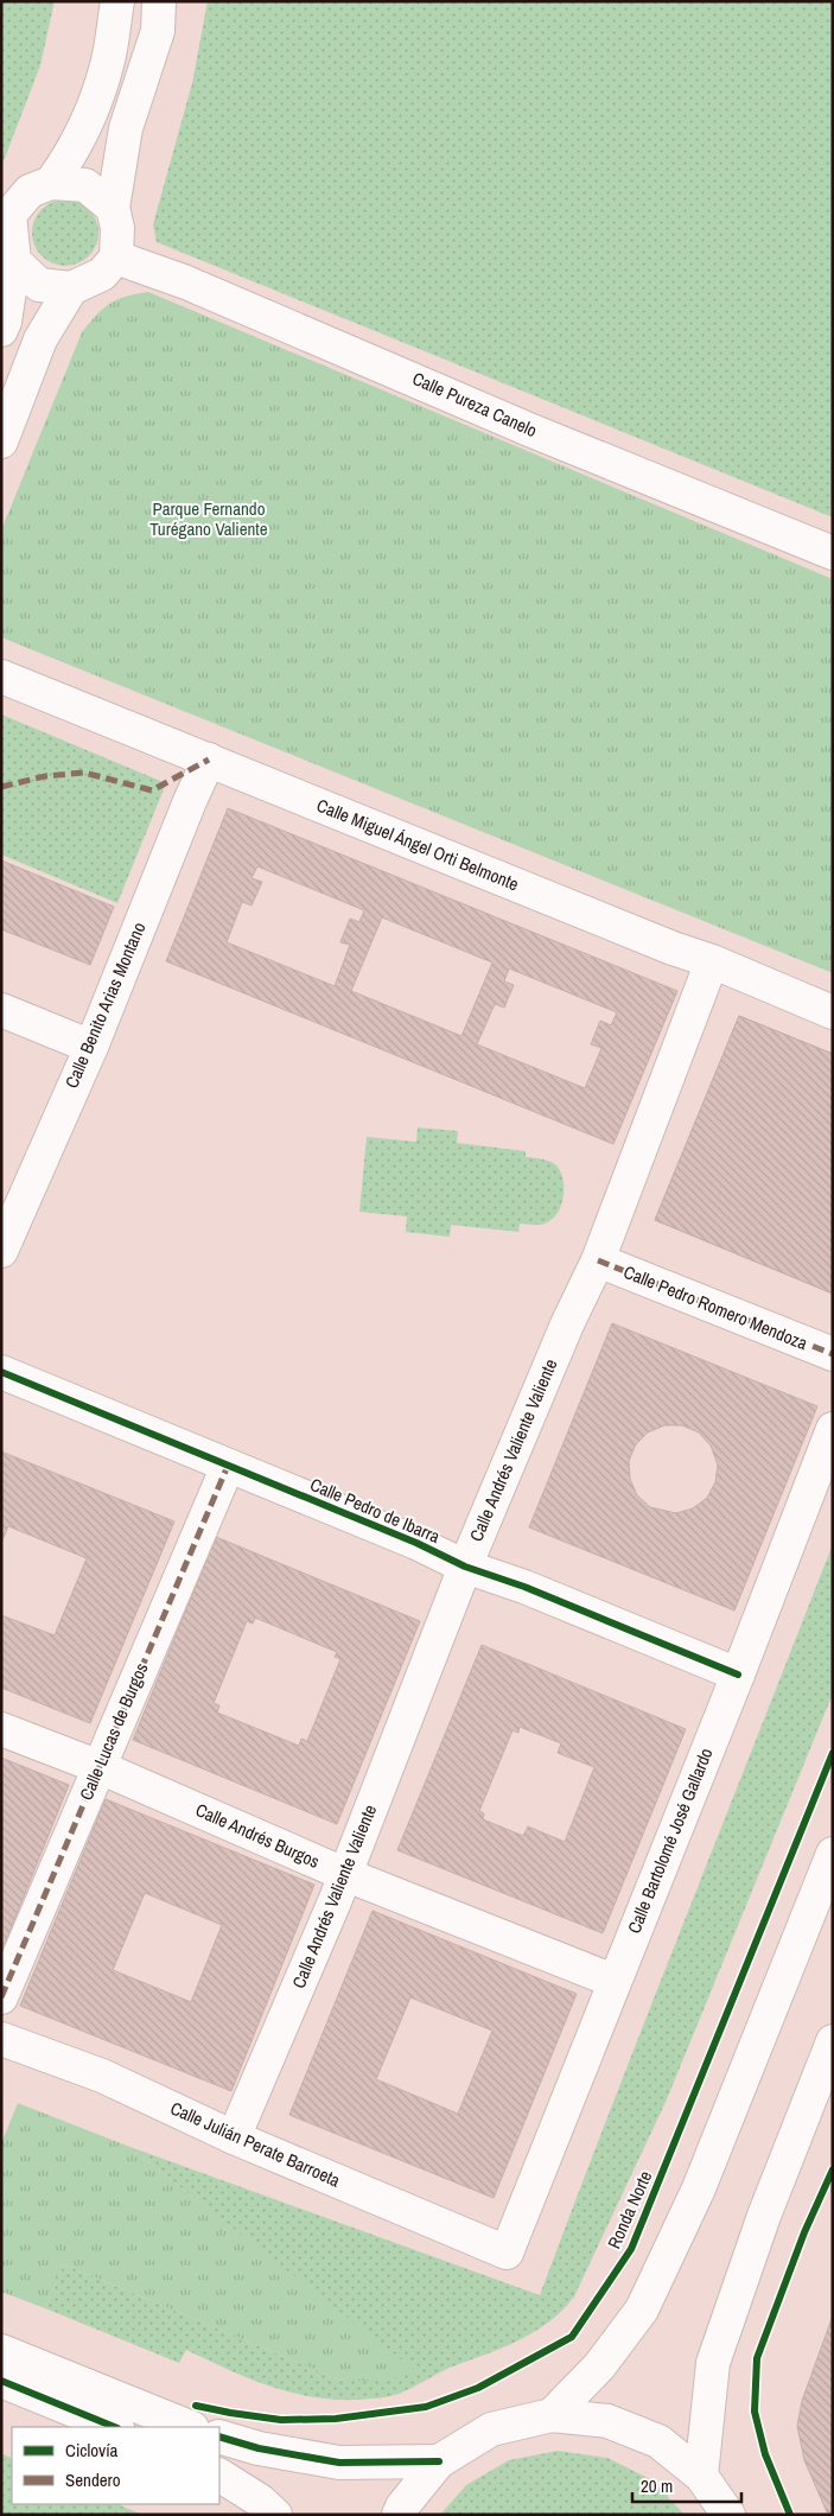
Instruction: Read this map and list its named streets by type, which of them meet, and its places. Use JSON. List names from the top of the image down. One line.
{"streets":{"main road":["Calle Pureza Canelo","Calle Miguel Ángel Orti Belmonte","Calle Benito Arias Montano","Calle Pedro Romero Mendoza","Calle Andrés Valiente Valiente","Calle Pedro de Ibarra","Calle Lucas de Burgos","Calle Andrés Burgos","Calle Bartolomé José Gallardo","Calle Julián Perate Barroeta"],"cycle path":["Ronda Norte"]},"crossings":[["Calle Miguel Ángel Orti Belmonte","Calle Benito Arias Montano"],["Calle Miguel Ángel Orti Belmonte","Calle Andrés Valiente Valiente"],["Calle Pedro Romero Mendoza","Calle Andrés Valiente Valiente"],["Calle Andrés Valiente Valiente","Calle Pedro de Ibarra"],["Calle Andrés Valiente Valiente","Calle Andrés Burgos"],["Calle Andrés Valiente Valiente","Calle Julián Perate Barroeta"],["Calle Pedro de Ibarra","Calle Lucas de Burgos"],["Calle Pedro de Ibarra","Calle Bartolomé José Gallardo"],["Calle Lucas de Burgos","Calle Andrés Burgos"],["Calle Andrés Burgos","Calle Bartolomé José Gallardo"],["Calle Bartolomé José Gallardo","Calle Julián Perate Barroeta"]],"parks":["Parque Fernando Turégano Valiente"],"legend":["Ciclovía","Sendero"],"scale_bar":"20 m"}
